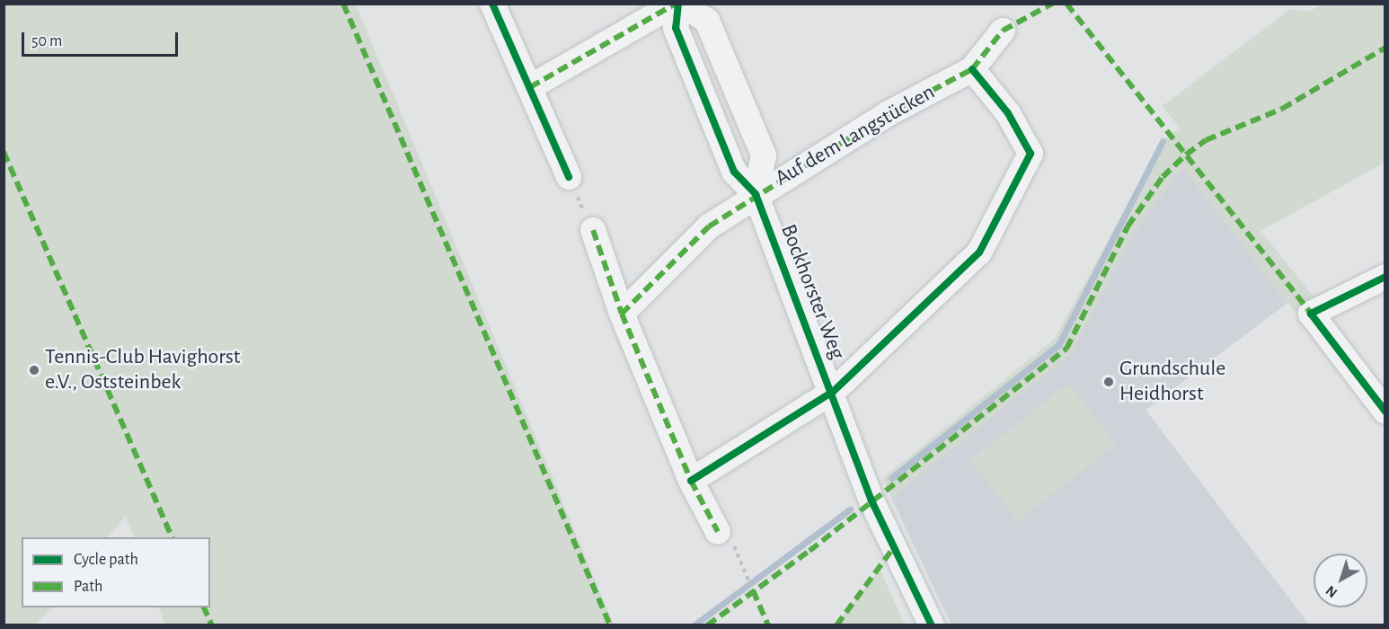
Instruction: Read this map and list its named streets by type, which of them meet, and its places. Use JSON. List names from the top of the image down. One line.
{"streets":{"street":["Auf dem Langstücken","Bockhorster Weg"]},"crossings":[["Auf dem Langstücken","Bockhorster Weg"]],"places":["Tennis-Club Havighorst e.V., Oststeinbek","Grundschule Heidhorst"],"legend":["Cycle path","Path"],"scale_bar":"50 m","north":"bottom left"}
